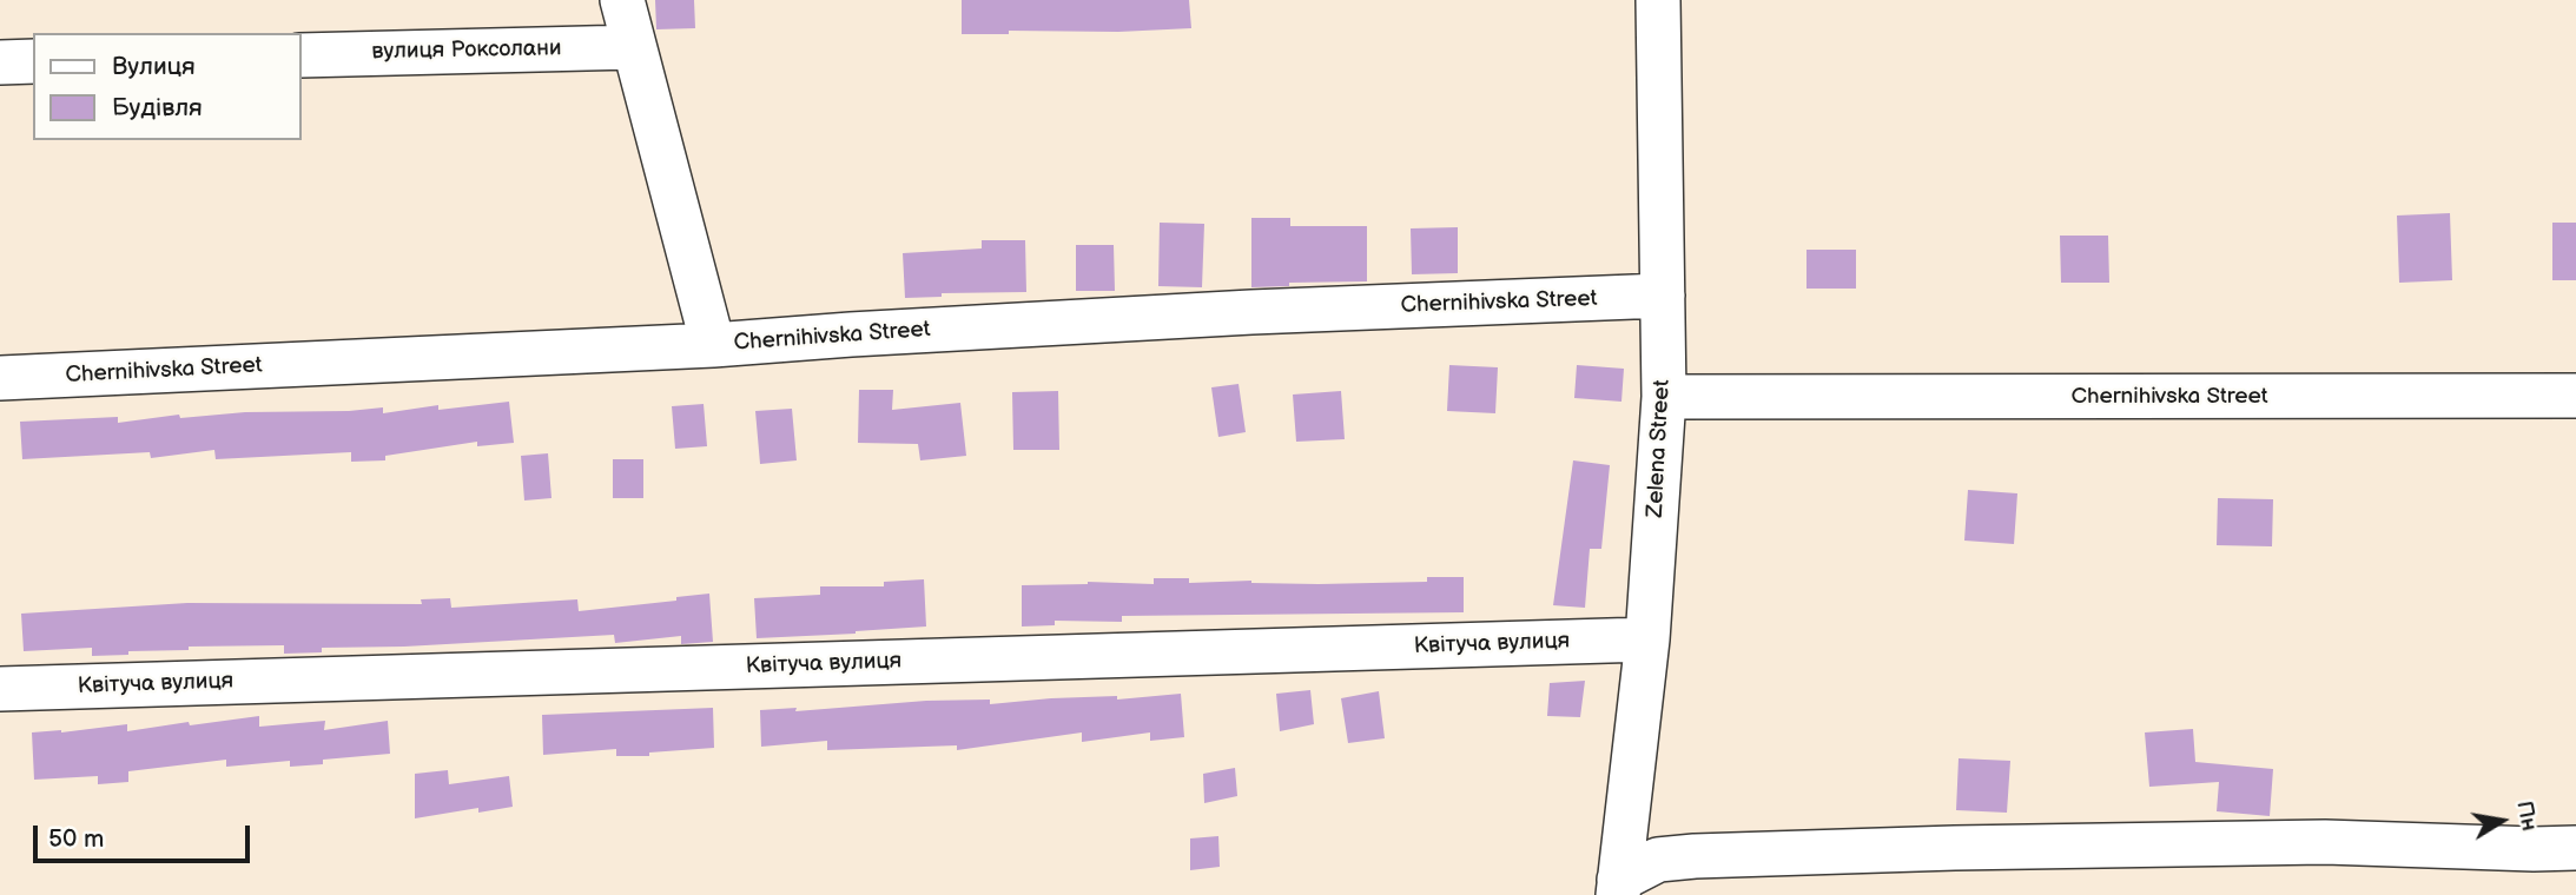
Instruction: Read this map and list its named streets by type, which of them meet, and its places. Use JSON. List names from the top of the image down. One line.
{"streets":{"street":["вулиця Роксолани","Chernihivska Street","Zelena Street","Квітуча вулиця"]},"crossings":[["Chernihivska Street","Zelena Street"],["Zelena Street","Квітуча вулиця"]],"legend":["Вулиця","Будівля"],"scale_bar":"50 m","north":"right"}
